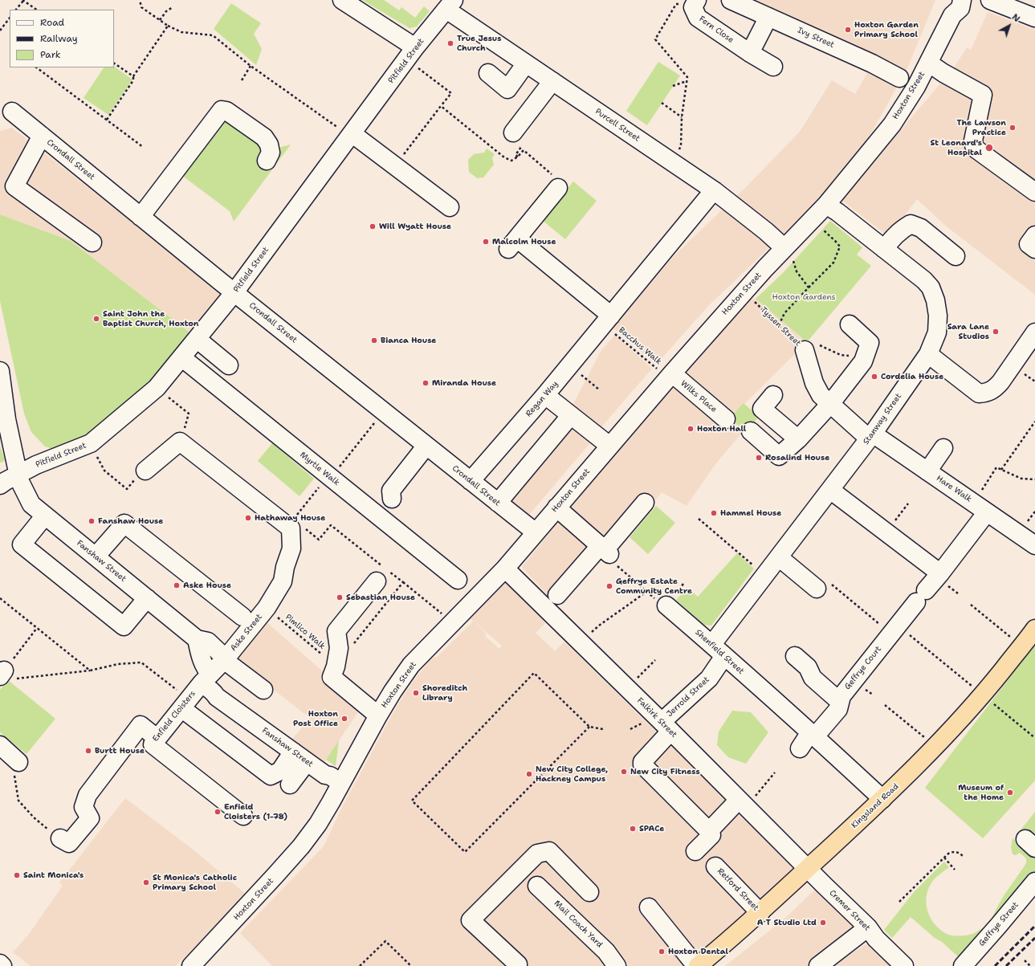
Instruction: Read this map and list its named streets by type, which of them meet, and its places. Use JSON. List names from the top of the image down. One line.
{"streets":{"highway":["Kingsland Road"],"street":["Fern Close","Ivy Street","Pitfield Street","Hoxton Street","Purcell Street","Crondall Street","Tyssen Street","Wilks Place","Regan Way","Stanway Street","Myrtle Walk","Hare Walk","Fanshaw Street","Aske Street","Shenfield Street","Geffrye Court","Jerrold Street","Enfield Cloisters","Falkirk Street","Retford Street","Cremer Street","Mail Coach Yard","Geffrye Street"],"path":["Bacchus Walk","Pimlico Walk"]},"crossings":[["Pitfield Street","Purcell Street"],["Pitfield Street","Crondall Street"],["Pitfield Street","Myrtle Walk"],["Pitfield Street","Fanshaw Street"],["Hoxton Street","Purcell Street"],["Hoxton Street","Crondall Street"],["Hoxton Street","Tyssen Street"],["Hoxton Street","Bacchus Walk"],["Hoxton Street","Wilks Place"],["Hoxton Street","Stanway Street"],["Hoxton Street","Fanshaw Street"],["Hoxton Street","Falkirk Street"],["Purcell Street","Regan Way"],["Crondall Street","Regan Way"],["Tyssen Street","Stanway Street"],["Tyssen Street","Hare Walk"],["Bacchus Walk","Wilks Place"],["Bacchus Walk","Regan Way"],["Stanway Street","Hare Walk"],["Stanway Street","Shenfield Street"],["Hare Walk","Geffrye Court"],["Fanshaw Street","Aske Street"],["Fanshaw Street","Enfield Cloisters"],["Pimlico Walk","Aske Street"],["Shenfield Street","Geffrye Court"],["Shenfield Street","Jerrold Street"],["Shenfield Street","Kingsland Road"],["Jerrold Street","Falkirk Street"],["Falkirk Street","Kingsland Road"],["Falkirk Street","Cremer Street"],["Kingsland Road","Retford Street"],["Kingsland Road","Cremer Street"]],"parks":["Hoxton Gardens"],"places":["Hoxton Garden Primary School","True Jesus Church","The Lawson Practice","St Leonard's Hospital","Will Wyatt House","Malcolm House","Saint John the Baptist Church, Hoxton","Sara Lane Studios","Bianca House","Cordelia House","Miranda House","Hoxton Hall","Rosalind House","Hammel House","Hathaway House","Fanshaw House","Aske House","Geffrye Estate Community Centre","Sebastian House","Shoreditch Library","Hoxton Post Office","Burtt House","New City Fitness","New City College, Hackney Campus","Museum of the Home","Enfield Cloisters (1-78)","SPACe","Saint Monica's","St Monica's Catholic Primary School","A T Studio Ltd","Hoxton Dental"],"legend":["Road","Railway","Park"],"north":"top right"}
